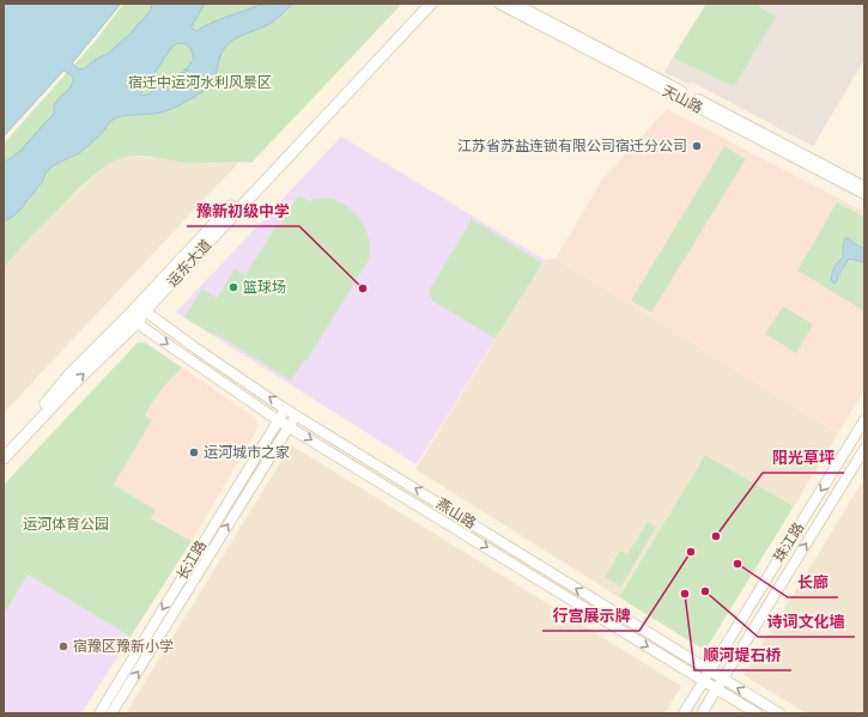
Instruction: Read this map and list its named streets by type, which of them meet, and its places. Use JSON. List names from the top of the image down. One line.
{"streets":{"main road":["运东大道"],"street":["天山路","燕山路","珠江路","长江路"]},"crossings":[["运东大道","燕山路"],["燕山路","珠江路"],["燕山路","长江路"]],"parks":["宿迁中运河水利风景区","运河体育公园"],"places":["江苏省苏盐连锁有限公司宿迁分公司","篮球场","豫新初级中学","运河城市之家","阳光草坪","行宫展示牌","长廊","诗词文化墙","顺河堤石桥","宿豫区豫新小学"]}
